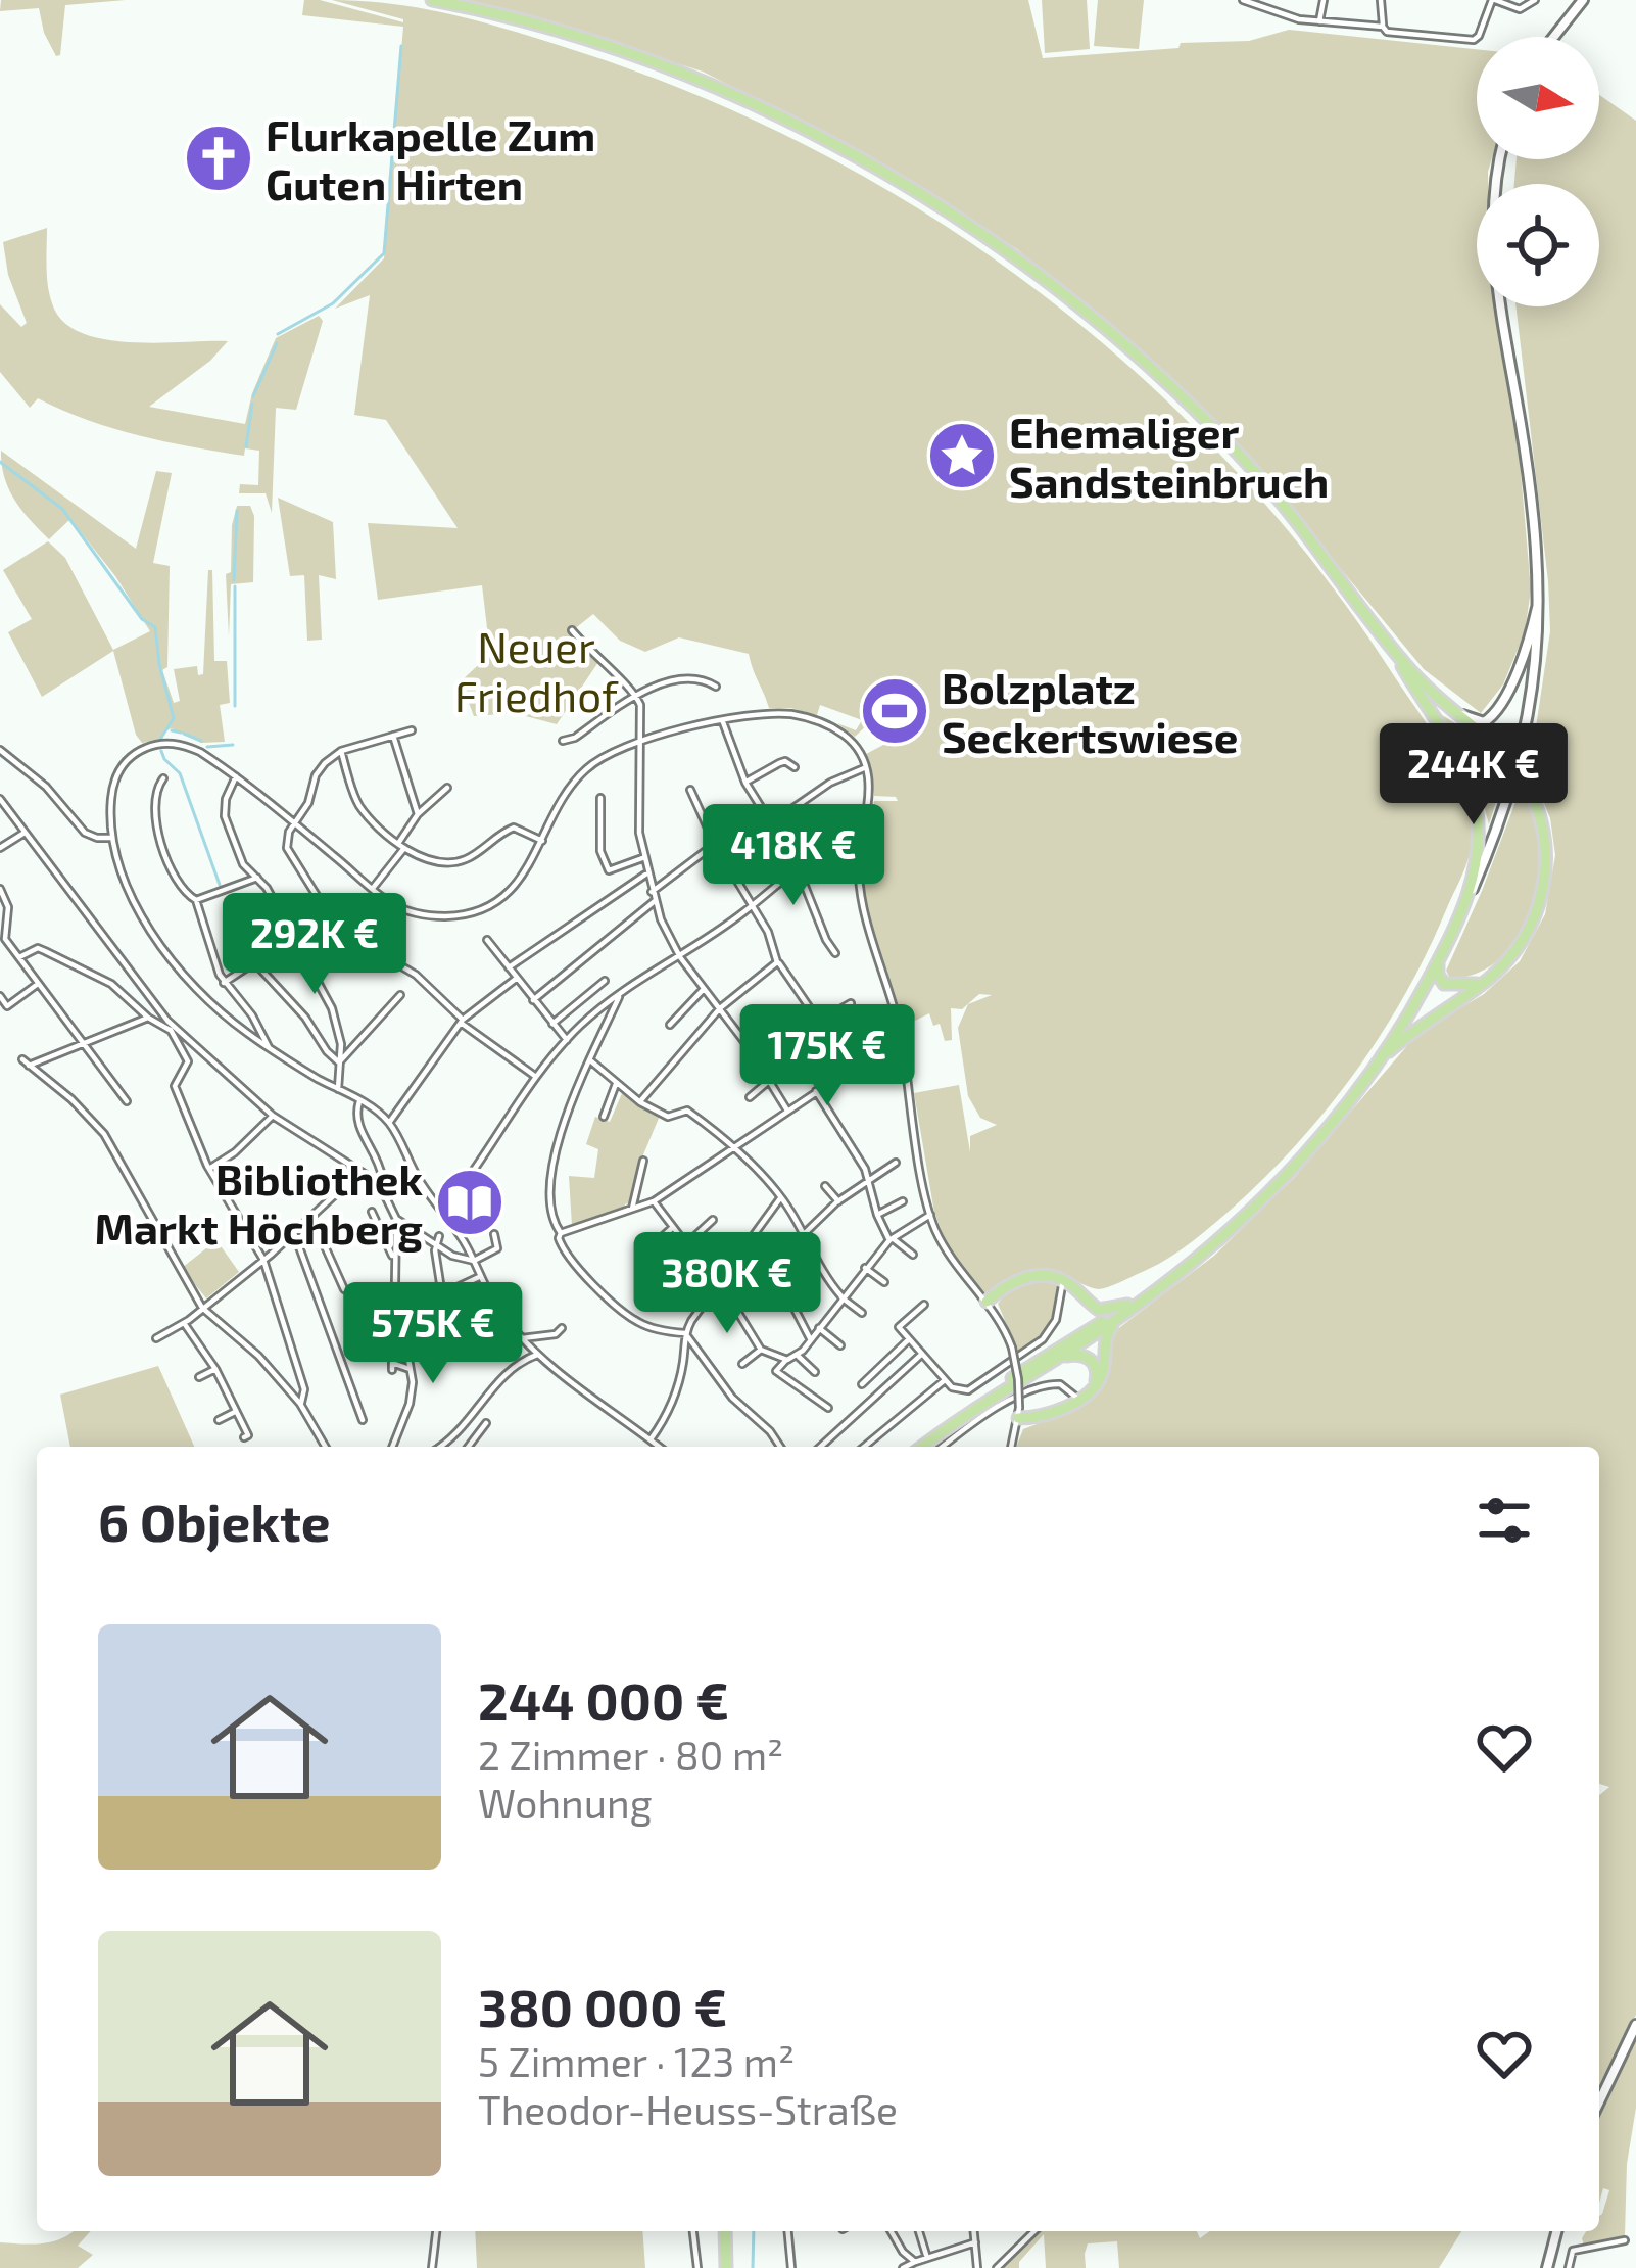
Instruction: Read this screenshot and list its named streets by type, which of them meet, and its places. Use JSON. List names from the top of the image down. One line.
{"parks":["Neuer Friedhof"],"places":{"church":["Flurkapelle Zum Guten Hirten"],"place":["Ehemaliger Sandsteinbruch"],"sports":["Bolzplatz Seckertswiese"],"library":["Bibliothek Markt Höchberg"]},"north":"right","page":{"price":["244K €","418K €","292K €","175K €","380K €","575K €"],"heading":"6 Objekte","list":[{"name":"244 000 €","note":"2 Zimmer · 80 m² · Wohnung"},{"name":"380 000 €","note":"5 Zimmer · 123 m² · Theodor-Heuss-Straße"}]}}
